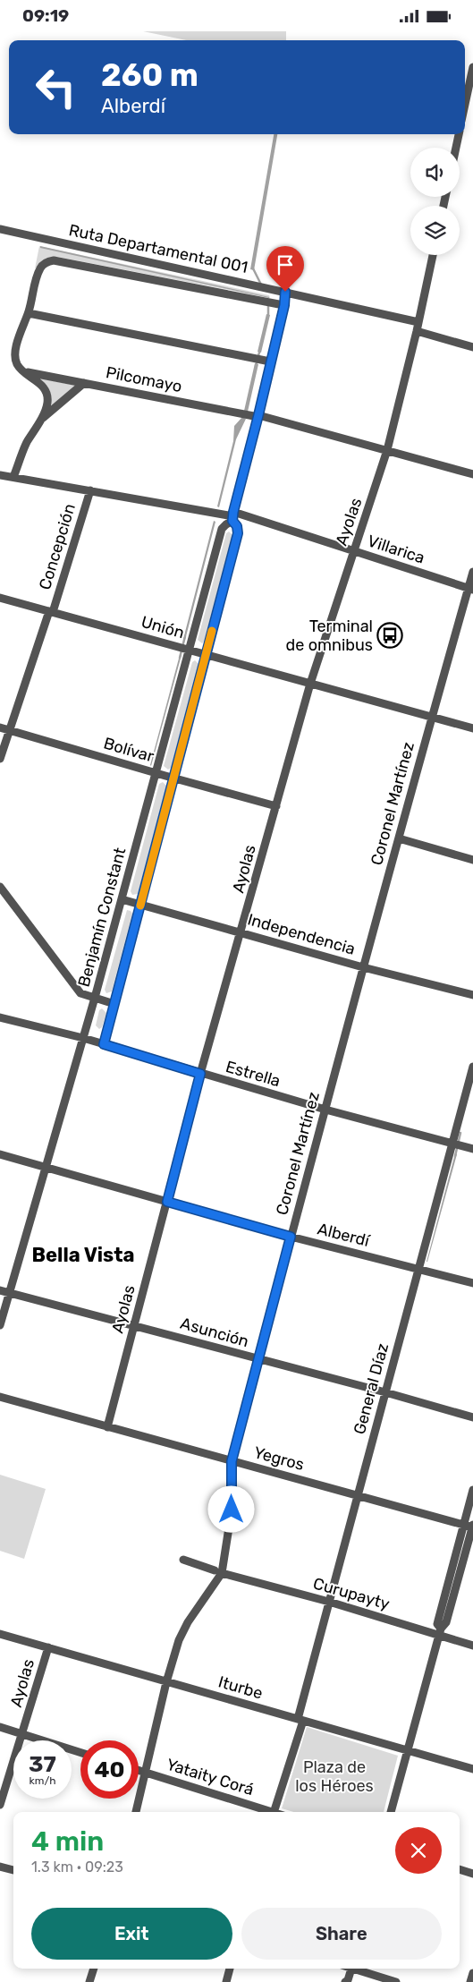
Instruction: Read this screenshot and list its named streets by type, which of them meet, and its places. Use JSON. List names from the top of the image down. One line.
{"streets":{"street":["Ruta Departamental 001","Pilcomayo","Ayolas","Concepción","Villarica","Unión","Bolívar","Coronel Martínez","Benjamín Constant","Independencia","Estrella","Alberdí","Asunción","General Díaz","Yegros","Curupayty","Iturbe","Yataity Corá"]},"crossings":[["Ruta Departamental 001","Ayolas"],["Ruta Departamental 001","Benjamín Constant"],["Pilcomayo","Ayolas"],["Pilcomayo","Benjamín Constant"],["Ayolas","Villarica"],["Ayolas","Unión"],["Ayolas","Bolívar"],["Ayolas","Independencia"],["Ayolas","Estrella"],["Ayolas","Alberdí"],["Ayolas","Asunción"],["Ayolas","Yegros"],["Ayolas","Iturbe"],["Concepción","Villarica"],["Concepción","Unión"],["Concepción","Bolívar"],["Villarica","Coronel Martínez"],["Villarica","Benjamín Constant"],["Unión","Coronel Martínez"],["Unión","Benjamín Constant"],["Bolívar","Benjamín Constant"],["Coronel Martínez","Independencia"],["Coronel Martínez","Estrella"],["Coronel Martínez","Alberdí"],["Coronel Martínez","Asunción"],["Coronel Martínez","Yegros"],["Coronel Martínez","Curupayty"],["Coronel Martínez","Iturbe"],["Coronel Martínez","Yataity Corá"],["Benjamín Constant","Independencia"],["Benjamín Constant","Estrella"],["Benjamín Constant","Alberdí"],["Benjamín Constant","Asunción"],["Estrella","General Díaz"],["Alberdí","General Díaz"],["Asunción","General Díaz"],["General Díaz","Yegros"],["General Díaz","Curupayty"],["General Díaz","Iturbe"]],"districts":["Bella Vista"],"parks":["Plaza de los Héroes"],"places":{"bus stop":["Terminal de omnibus"]},"page":{"status":"09:19","turn":["260 m","Alberdí"],"speed":"37 km/h","limit":"40","heading":["4 min","1.3 km · 09:23"],"buttons":["Exit","Share"]}}
